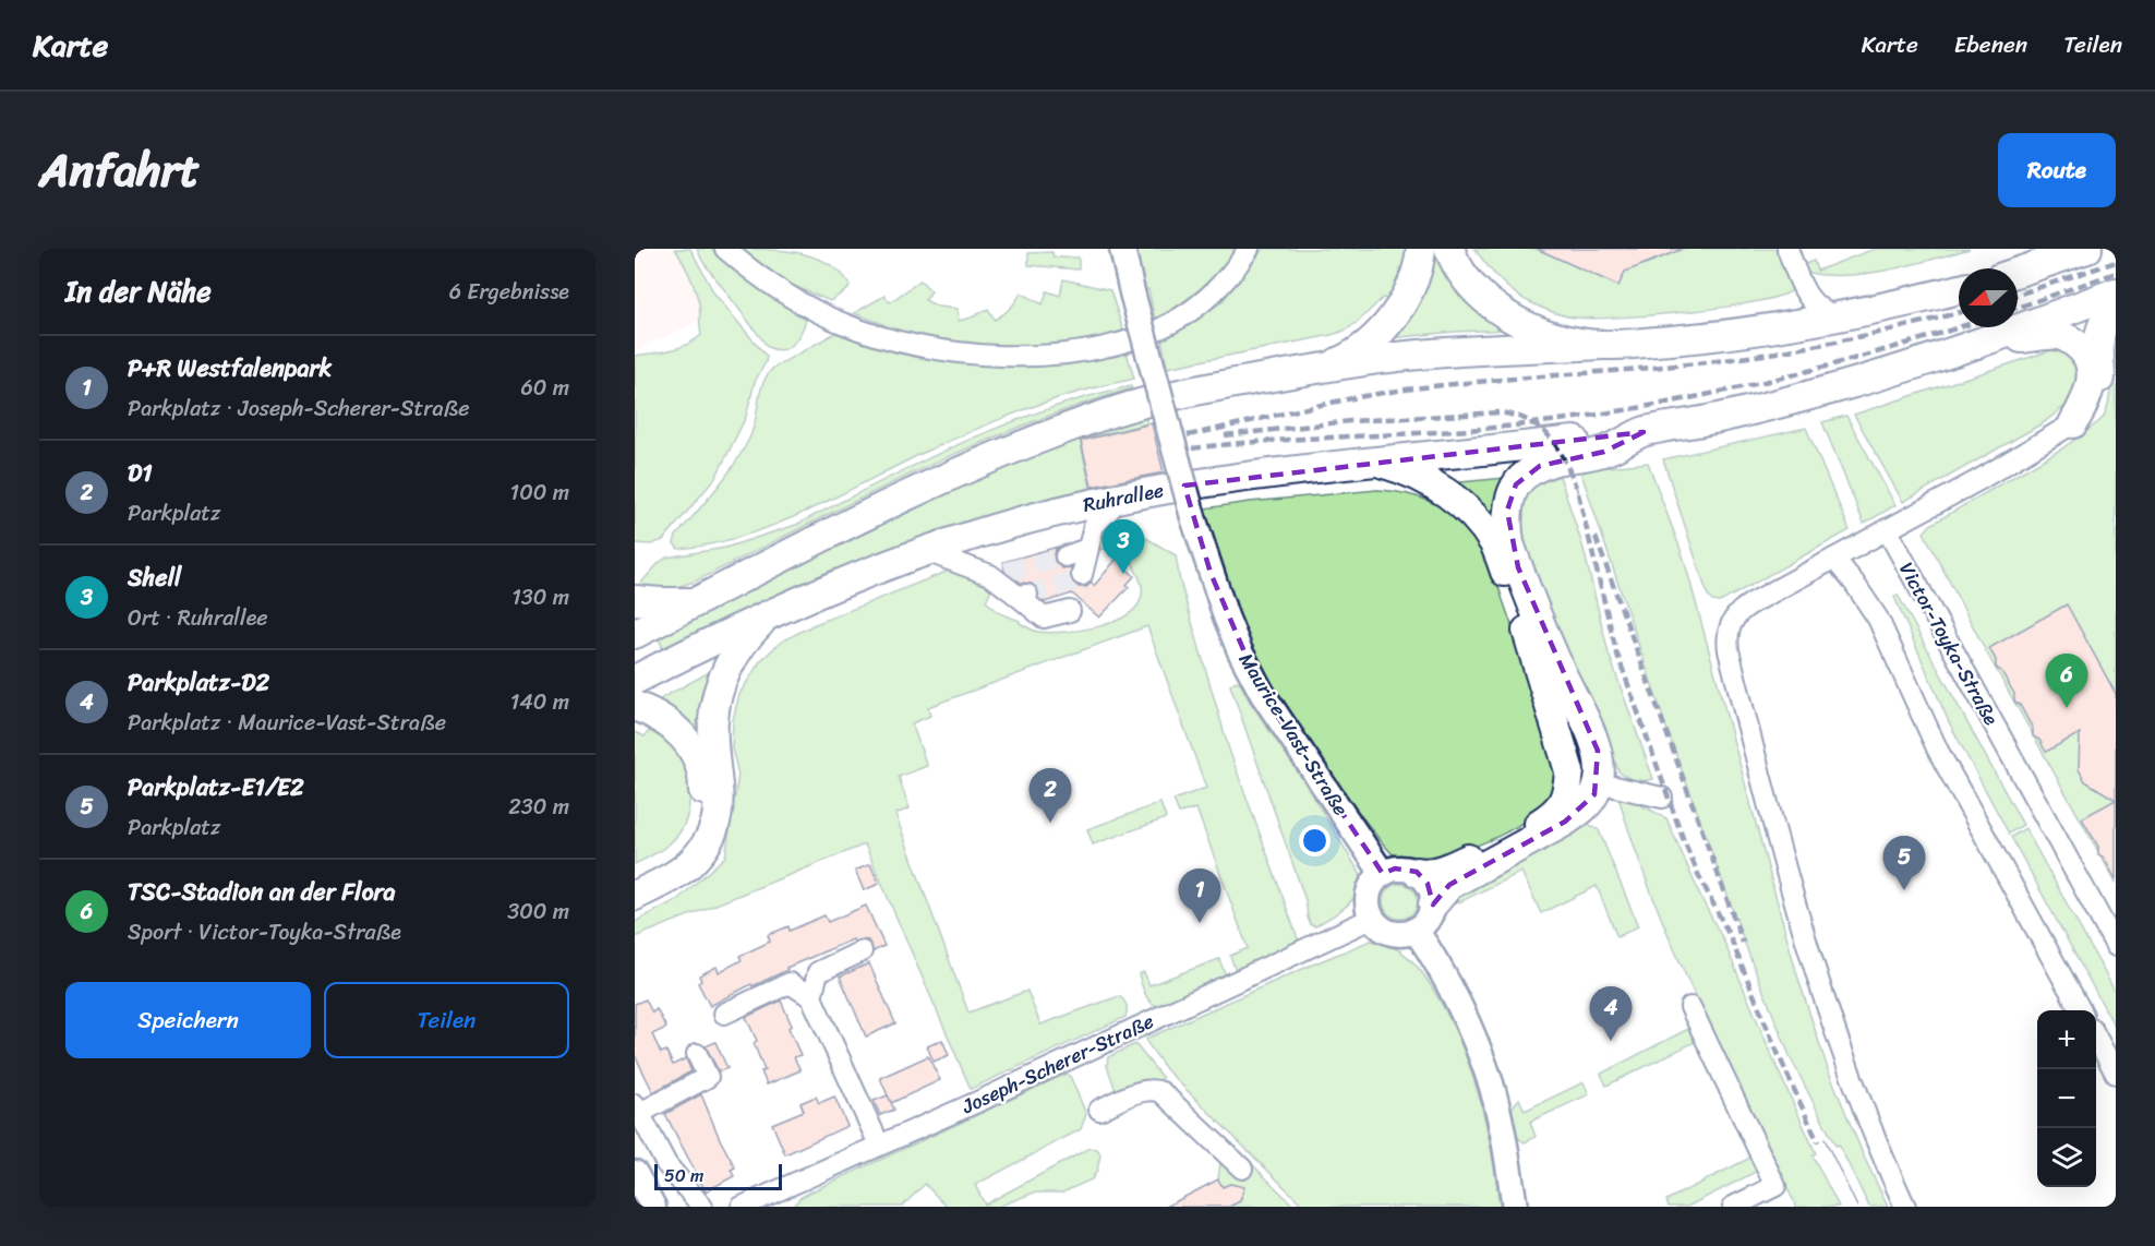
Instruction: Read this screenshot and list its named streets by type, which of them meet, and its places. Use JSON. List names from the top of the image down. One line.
{"streets":{"highway":["Ruhrallee"],"main road":["Maurice-Vast-Straße"],"street":["Victor-Toyka-Straße","Joseph-Scherer-Straße"]},"crossings":[["Maurice-Vast-Straße","Joseph-Scherer-Straße"]],"scale_bar":"50 m","north":"left","page":{"header":"Karte","nav":["Karte","Ebenen","Teilen"],"title":"Anfahrt","buttons":["Route",["Speichern","Teilen"]],"heading":["In der Nähe","6 Ergebnisse"],"list":[{"mark":"1","name":"P+R Westfalenpark","note":"Parkplatz · Joseph-Scherer-Straße","value":"60 m"},{"mark":"2","name":"D1","note":"Parkplatz","value":"100 m"},{"mark":"3","name":"Shell","note":"Ort · Ruhrallee","value":"130 m"},{"mark":"4","name":"Parkplatz-D2","note":"Parkplatz · Maurice-Vast-Straße","value":"140 m"},{"mark":"5","name":"Parkplatz-E1/E2","note":"Parkplatz","value":"230 m"},{"mark":"6","name":"TSC-Stadion an der Flora","note":"Sport · Victor-Toyka-Straße","value":"300 m"}],"pins":["3","6","2","5","1","4"],"map_buttons":["+","−"],"scale":"50 m"}}
